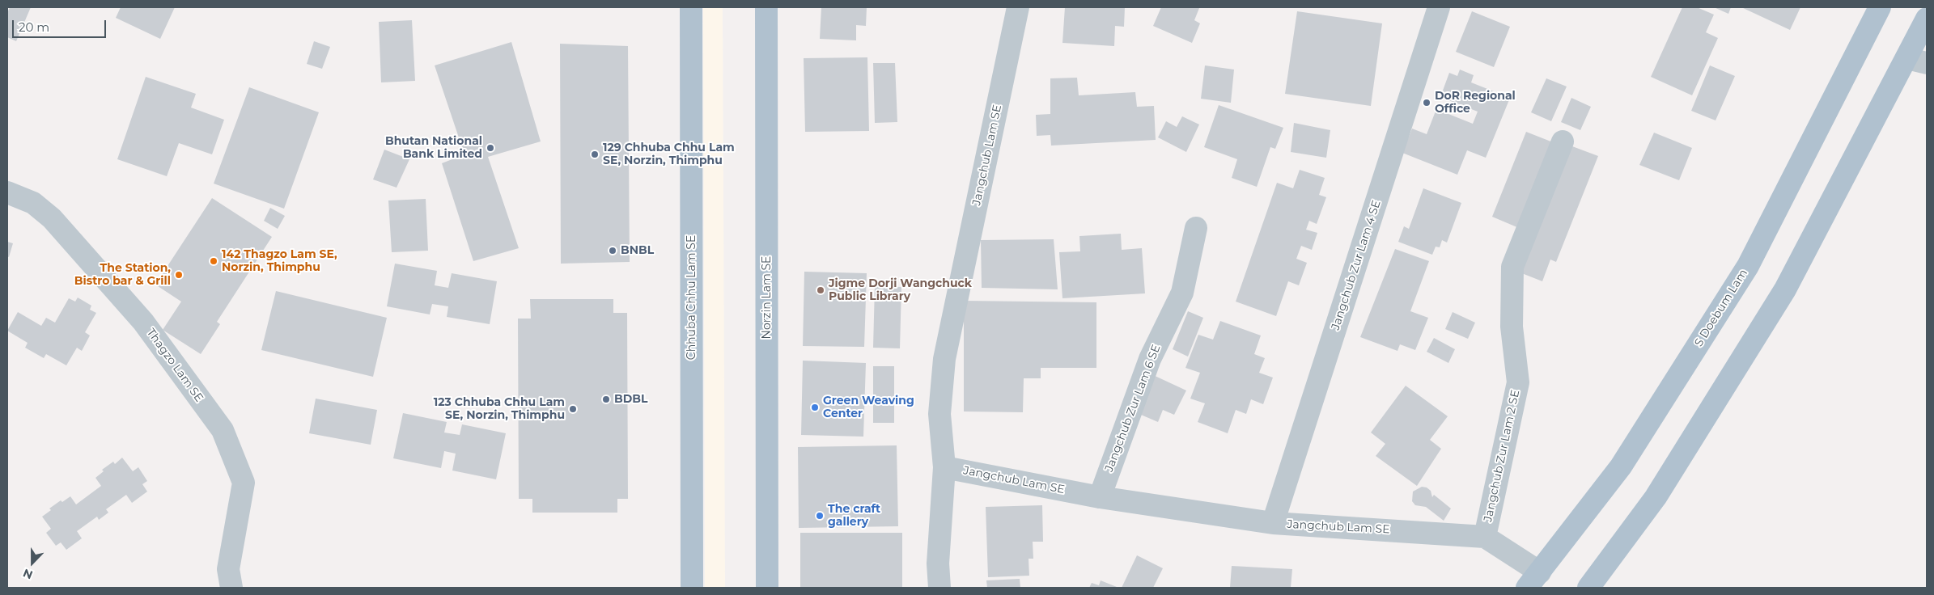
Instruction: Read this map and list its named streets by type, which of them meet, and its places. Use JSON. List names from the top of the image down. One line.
{"streets":{"main road":["Chhuba Chhu Lam SE","Norzin Lam SE","S Doebum Lam"],"street":["Jangchub Lam SE","Jangchub Zur Lam 4 SE","Thagzo Lam SE","Jangchub Zur Lam 6 SE","Jangchub Zur Lam 2 SE"]},"crossings":[["Jangchub Lam SE","Jangchub Zur Lam 4 SE"],["Jangchub Lam SE","S Doebum Lam"],["Jangchub Lam SE","Jangchub Zur Lam 6 SE"],["Jangchub Lam SE","Jangchub Zur Lam 2 SE"]],"places":["DoR Regional Office","Bhutan National Bank Limited","129 Chhuba Chhu Lam SE, Norzin, Thimphu","BNBL","142 Thagzo Lam SE, Norzin, Thimphu","The Station, Bistro bar & Grill","Jigme Dorji Wangchuck Public Library","BDBL","Green Weaving Center","123 Chhuba Chhu Lam SE, Norzin, Thimphu","The craft gallery"],"scale_bar":"20 m","north":"bottom"}
